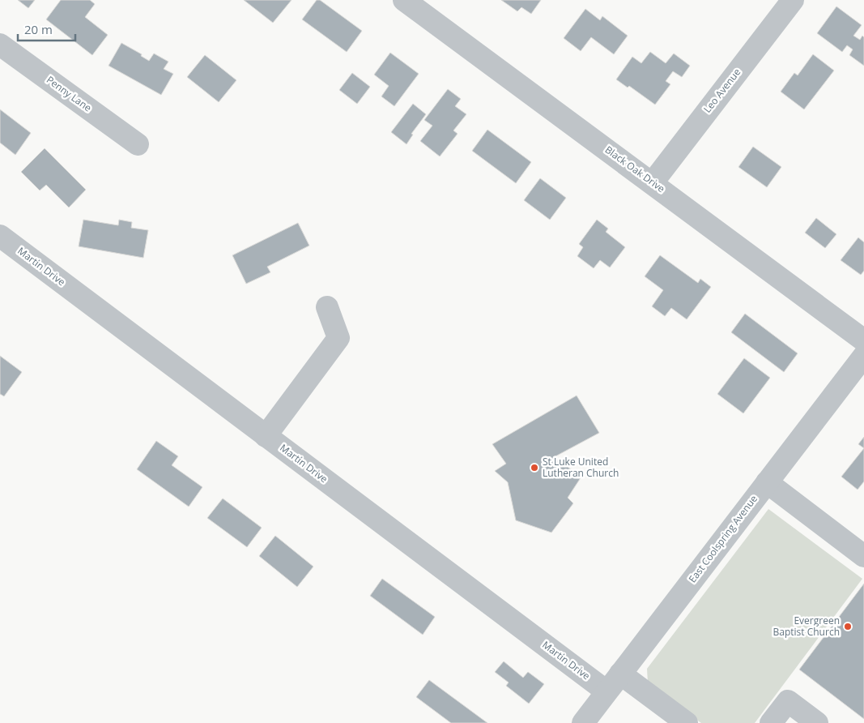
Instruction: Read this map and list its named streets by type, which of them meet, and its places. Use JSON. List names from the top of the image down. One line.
{"streets":{"street":["Leo Avenue","Penny Lane","Black Oak Drive","Martin Drive","East Coolspring Avenue"]},"crossings":[["Leo Avenue","Black Oak Drive"],["Martin Drive","East Coolspring Avenue"]],"places":["St Luke United Lutheran Church","Evergreen Baptist Church"],"scale_bar":"20 m"}
